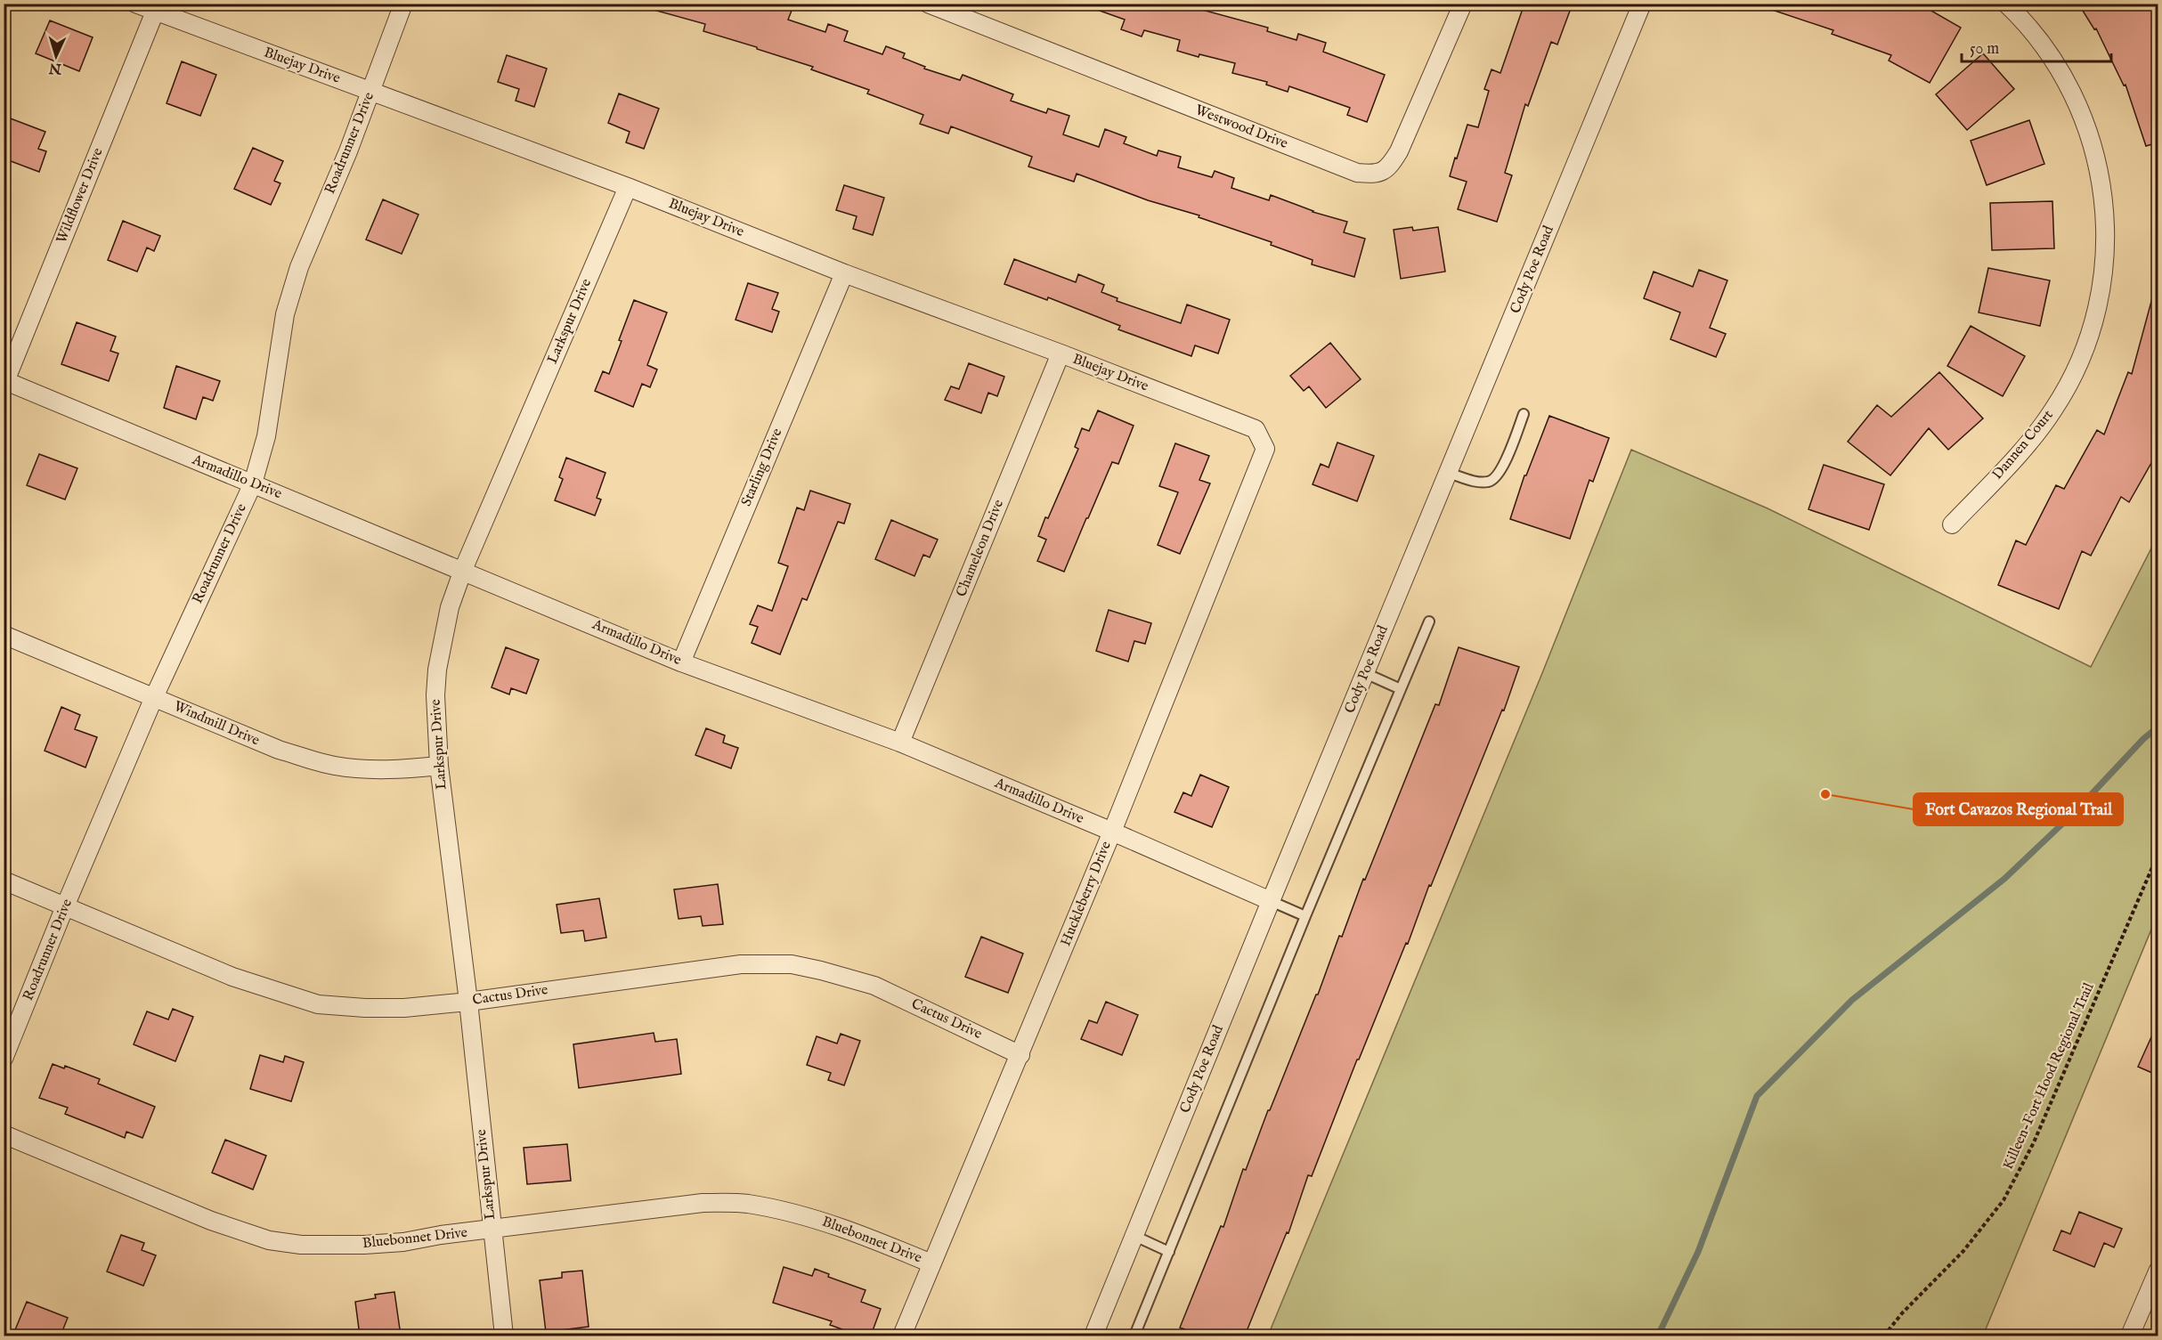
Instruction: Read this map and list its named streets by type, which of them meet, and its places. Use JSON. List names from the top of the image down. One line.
{"streets":{"street":["Bluejay Drive","Westwood Drive","Roadrunner Drive","Wildflower Drive","Cody Poe Road","Larkspur Drive","Dannen Court","Starling Drive","Armadillo Drive","Chameleon Drive","Windmill Drive","Huckleberry Drive","Cactus Drive","Bluebonnet Drive"],"path":["Killeen-Fort Hood Regional Trail"]},"crossings":[["Bluejay Drive","Roadrunner Drive"],["Bluejay Drive","Wildflower Drive"],["Bluejay Drive","Larkspur Drive"],["Bluejay Drive","Starling Drive"],["Bluejay Drive","Chameleon Drive"],["Bluejay Drive","Huckleberry Drive"],["Roadrunner Drive","Armadillo Drive"],["Roadrunner Drive","Windmill Drive"],["Roadrunner Drive","Cactus Drive"],["Wildflower Drive","Armadillo Drive"],["Cody Poe Road","Armadillo Drive"],["Larkspur Drive","Armadillo Drive"],["Larkspur Drive","Windmill Drive"],["Larkspur Drive","Cactus Drive"],["Larkspur Drive","Bluebonnet Drive"],["Starling Drive","Armadillo Drive"],["Armadillo Drive","Chameleon Drive"],["Armadillo Drive","Huckleberry Drive"],["Huckleberry Drive","Cactus Drive"],["Huckleberry Drive","Bluebonnet Drive"]],"places":["Fort Cavazos Regional Trail"],"scale_bar":"50 m","north":"bottom"}
